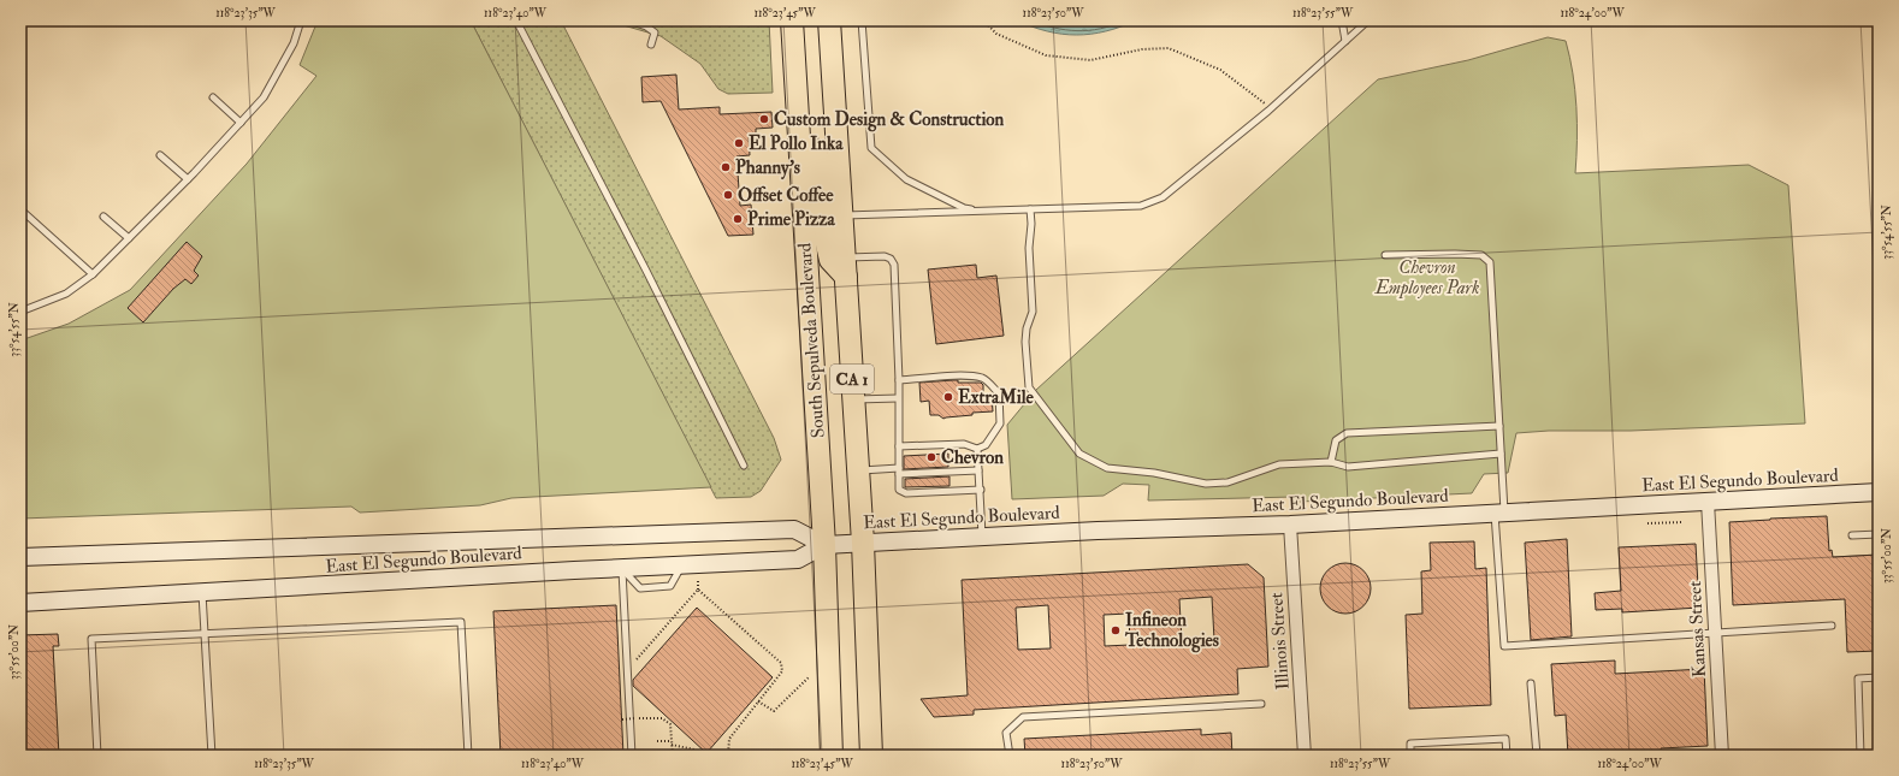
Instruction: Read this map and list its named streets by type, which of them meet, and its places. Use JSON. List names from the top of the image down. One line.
{"streets":{"highway":["South Sepulveda Boulevard","CA 1"],"main road":["East El Segundo Boulevard"],"street":["Kansas Street","Illinois Street"]},"crossings":[["South Sepulveda Boulevard","CA 1"],["South Sepulveda Boulevard","East El Segundo Boulevard"],["CA 1","East El Segundo Boulevard"],["East El Segundo Boulevard","Kansas Street"],["East El Segundo Boulevard","Illinois Street"]],"parks":["Chevron Employees Park"],"places":["Custom Design & Construction","El Pollo Inka","Phanny's","Offset Coffee","Prime Pizza","ExtraMile","Chevron","Infineon Technologies"],"coordinates":["118°23'35\"W","118°23'40\"W","118°23'45\"W","118°23'50\"W","118°23'55\"W","118°24'00\"W","33°54'55\"N","33°55'00\"N"]}
